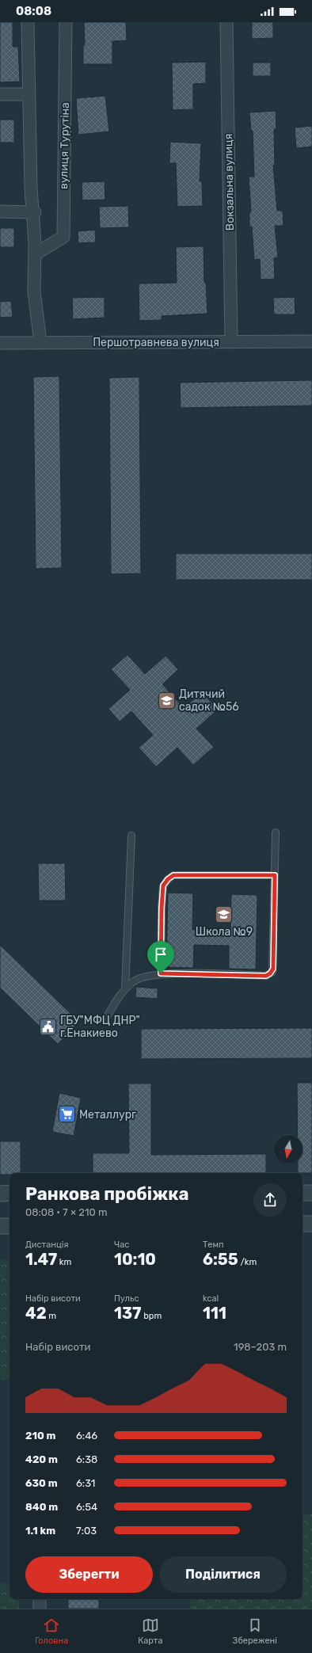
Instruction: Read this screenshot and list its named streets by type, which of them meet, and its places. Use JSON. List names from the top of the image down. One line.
{"streets":{"street":["вулиця Турутіна","Вокзальна вулиця","Першотравнева вулиця"]},"crossings":[["Вокзальна вулиця","Першотравнева вулиця"]],"places":{"school or university":["Дитячий садок №56","Школа №9"],"public building":["ГБУ\"МФЦ ДНР\" г.Енакиево"],"supermarket":["Металлург"]},"north":"bottom","page":{"status":"08:08","heading":["Ранкова пробіжка","08:08 · 7 × 210 m"],"stats":[["Дистанція","1.47 km"],["Час","10:10"],["Темп","6:55 /km"],["Набір висоти","42 m"],["Пульс","137 bpm"],["kcal","111"]],"chart":["Набір висоти","198–203 m"],"list":[{"name":"210 m","note":"6:46"},{"name":"420 m","note":"6:38"},{"name":"630 m","note":"6:31"},{"name":"840 m","note":"6:54"},{"name":"1.1 km","note":"7:03"}],"buttons":["Зберегти","Поділитися"],"tabs":["Головна","Карта","Збережені"]}}
